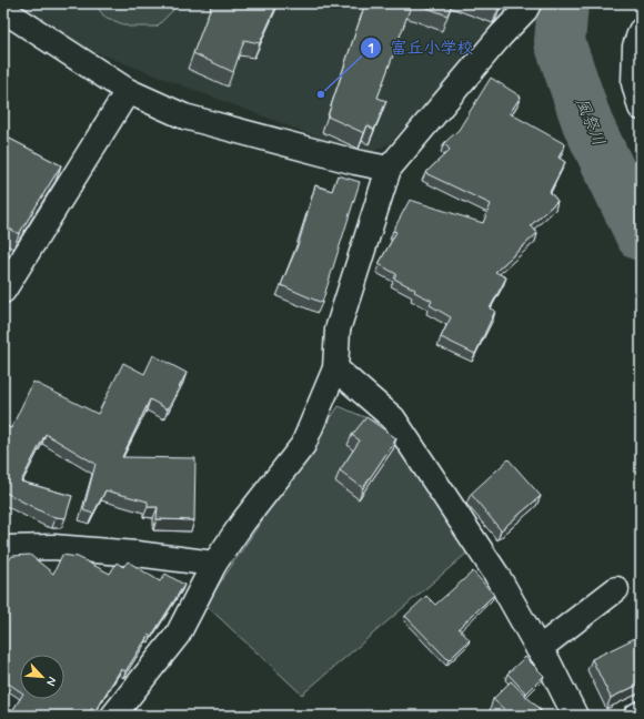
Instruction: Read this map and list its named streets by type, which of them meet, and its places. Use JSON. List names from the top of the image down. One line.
{"water":["風祭川"],"places":["富丘小学校"],"north":"bottom right"}
